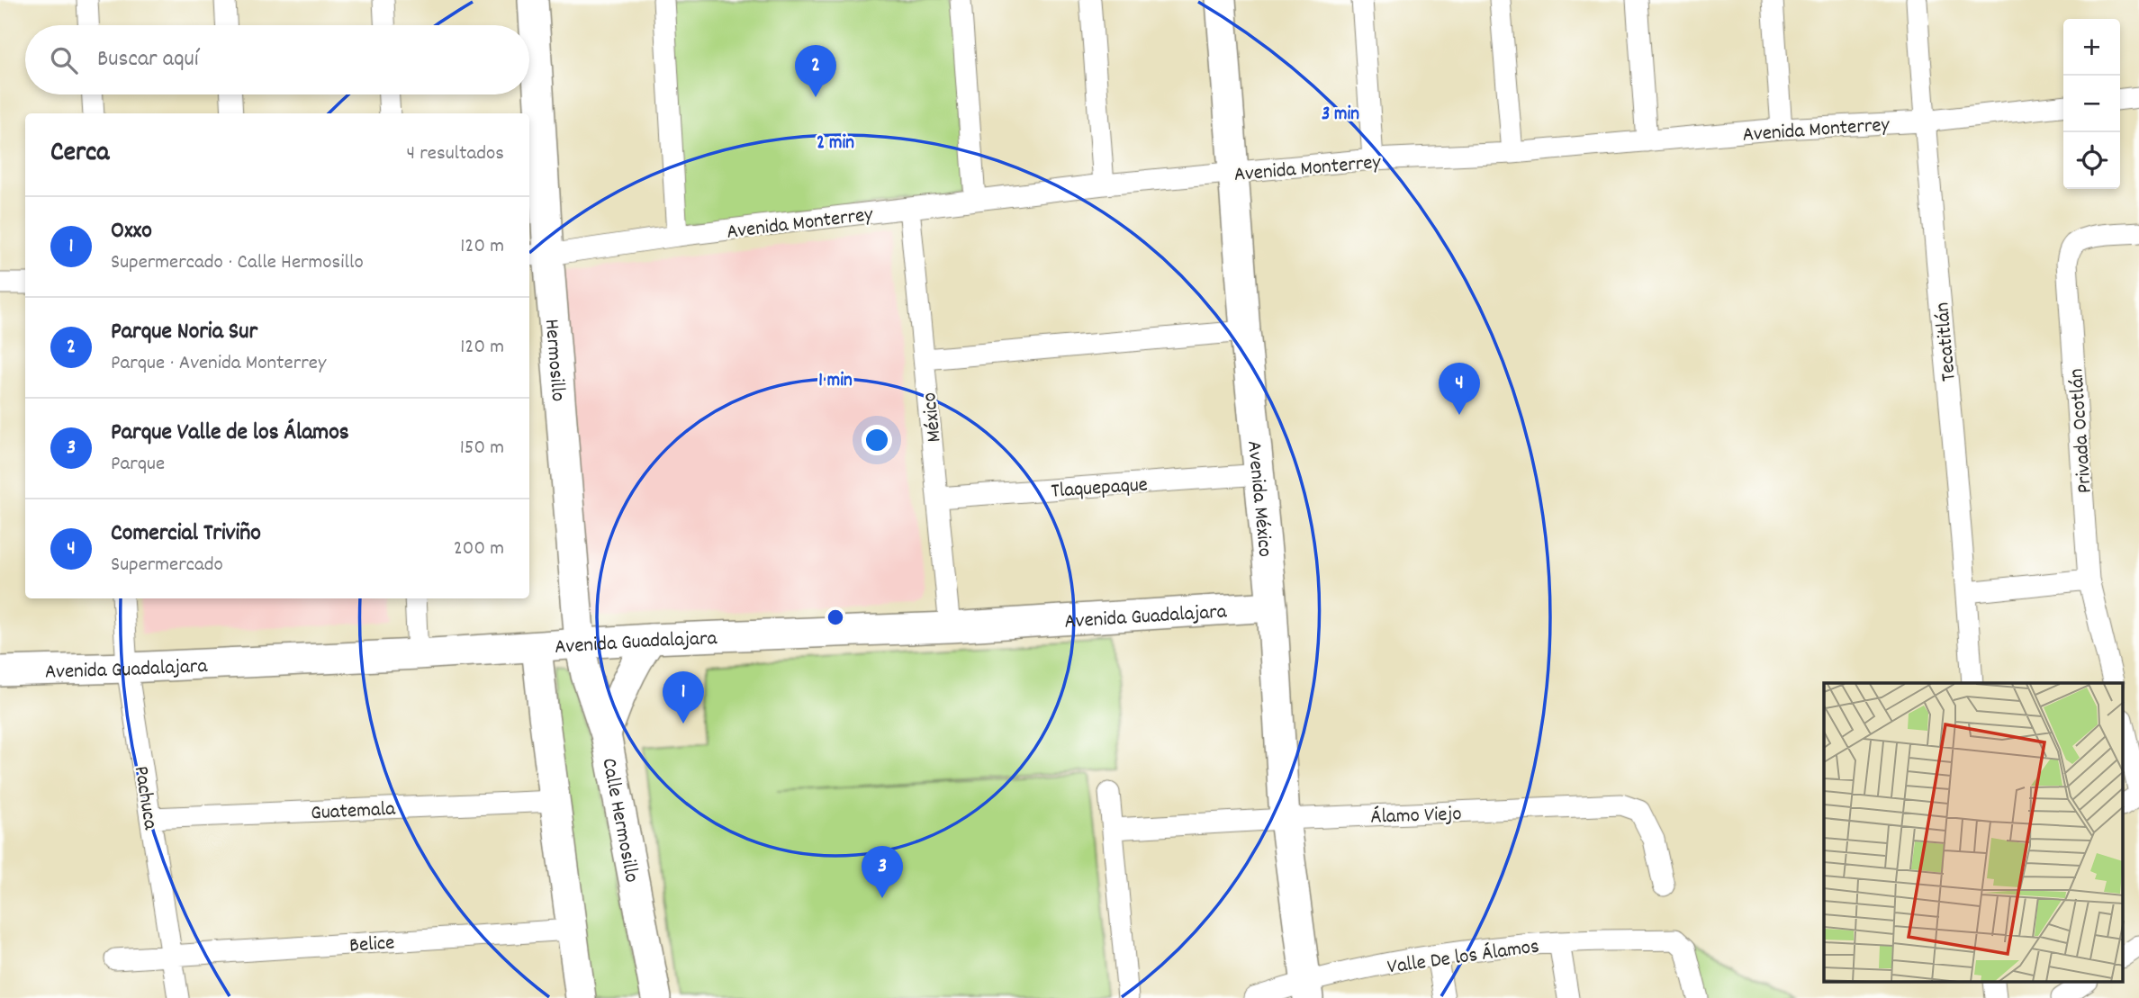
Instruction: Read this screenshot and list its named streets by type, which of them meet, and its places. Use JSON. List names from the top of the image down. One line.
{"streets":{"main road":["Hermosillo","Avenida México","Avenida Guadalajara","Calle Hermosillo"],"street":["Avenida Monterrey","Tecatitlán","México","Privada Ocotlán","Tlaquepaque","Pachuca","Guatemala","Álamo Viejo","Belice","Valle De los Álamos"]},"crossings":[["Avenida Monterrey","Tecatitlán"],["Avenida Monterrey","Hermosillo"],["Avenida Monterrey","México"],["Avenida Monterrey","Avenida México"],["Hermosillo","Avenida Guadalajara"],["Hermosillo","Calle Hermosillo"],["México","Tlaquepaque"],["México","Avenida Guadalajara"],["Tlaquepaque","Avenida México"],["Avenida México","Avenida Guadalajara"],["Avenida México","Álamo Viejo"],["Avenida México","Valle De los Álamos"],["Avenida Guadalajara","Pachuca"],["Avenida Guadalajara","Calle Hermosillo"],["Pachuca","Guatemala"],["Pachuca","Belice"]],"page":{"map_buttons":["+","−"],"search":"Buscar aquí","pins":["2","4","1","3"],"heading":["Cerca","4 resultados"],"list":[{"mark":"1","name":"Oxxo","note":"Supermercado · Calle Hermosillo","value":"120 m"},{"mark":"2","name":"Parque Noria Sur","note":"Parque · Avenida Monterrey","value":"120 m"},{"mark":"3","name":"Parque Valle de los Álamos","note":"Parque","value":"150 m"},{"mark":"4","name":"Comercial Triviño","note":"Supermercado","value":"200 m"}]},"rings":["3 min","2 min","1 min"]}
